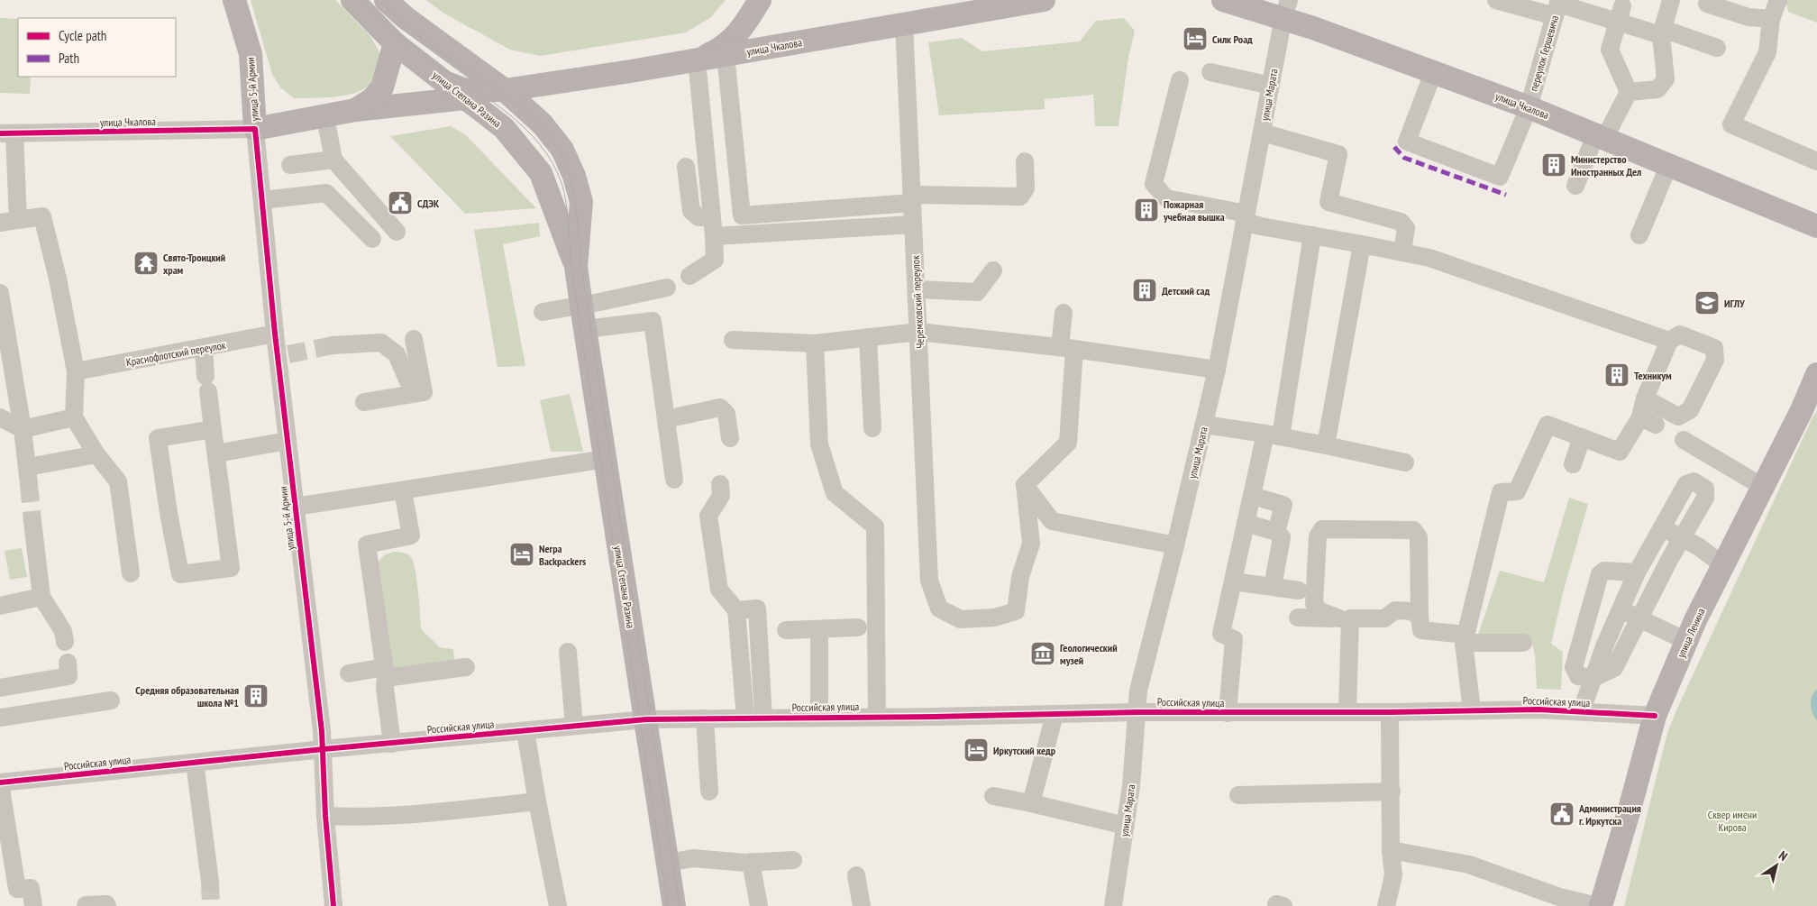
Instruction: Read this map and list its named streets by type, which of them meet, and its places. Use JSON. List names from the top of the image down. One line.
{"streets":{"main road":["улица Чкалова","улица 5-й Армии","улица Степана Разина","улица Ленина"],"street":["переулок Гершевича","улица Марата","Черемховский переулок","Краснофлотский переулок","Российская улица"]},"crossings":[["улица Чкалова","переулок Гершевича"],["улица Чкалова","улица 5-й Армии"],["улица Чкалова","улица Марата"],["улица Чкалова","улица Степана Разина"],["улица Чкалова","Черемховский переулок"],["улица 5-й Армии","Краснофлотский переулок"],["улица 5-й Армии","Российская улица"],["улица Марата","Российская улица"],["улица Степана Разина","Российская улица"],["улица Ленина","Российская улица"]],"parks":["Сквер имени Кирова"],"places":{"hotel":["Силк Роад","Nerpa Backpackers","Иркутский кедр"],"building":["Министерство Иностранных Дел","Пожарная учебная вышка","Детский сад","Техникум","Средняя образовательная школа №1"],"public building":["СДЭК","Администрация г. Иркутска"],"temple":["Свято-Троицкий храм"],"school or university":["ИГЛУ"],"museum":["Геологический музей"]},"legend":["Cycle path","Path"],"north":"top right"}
